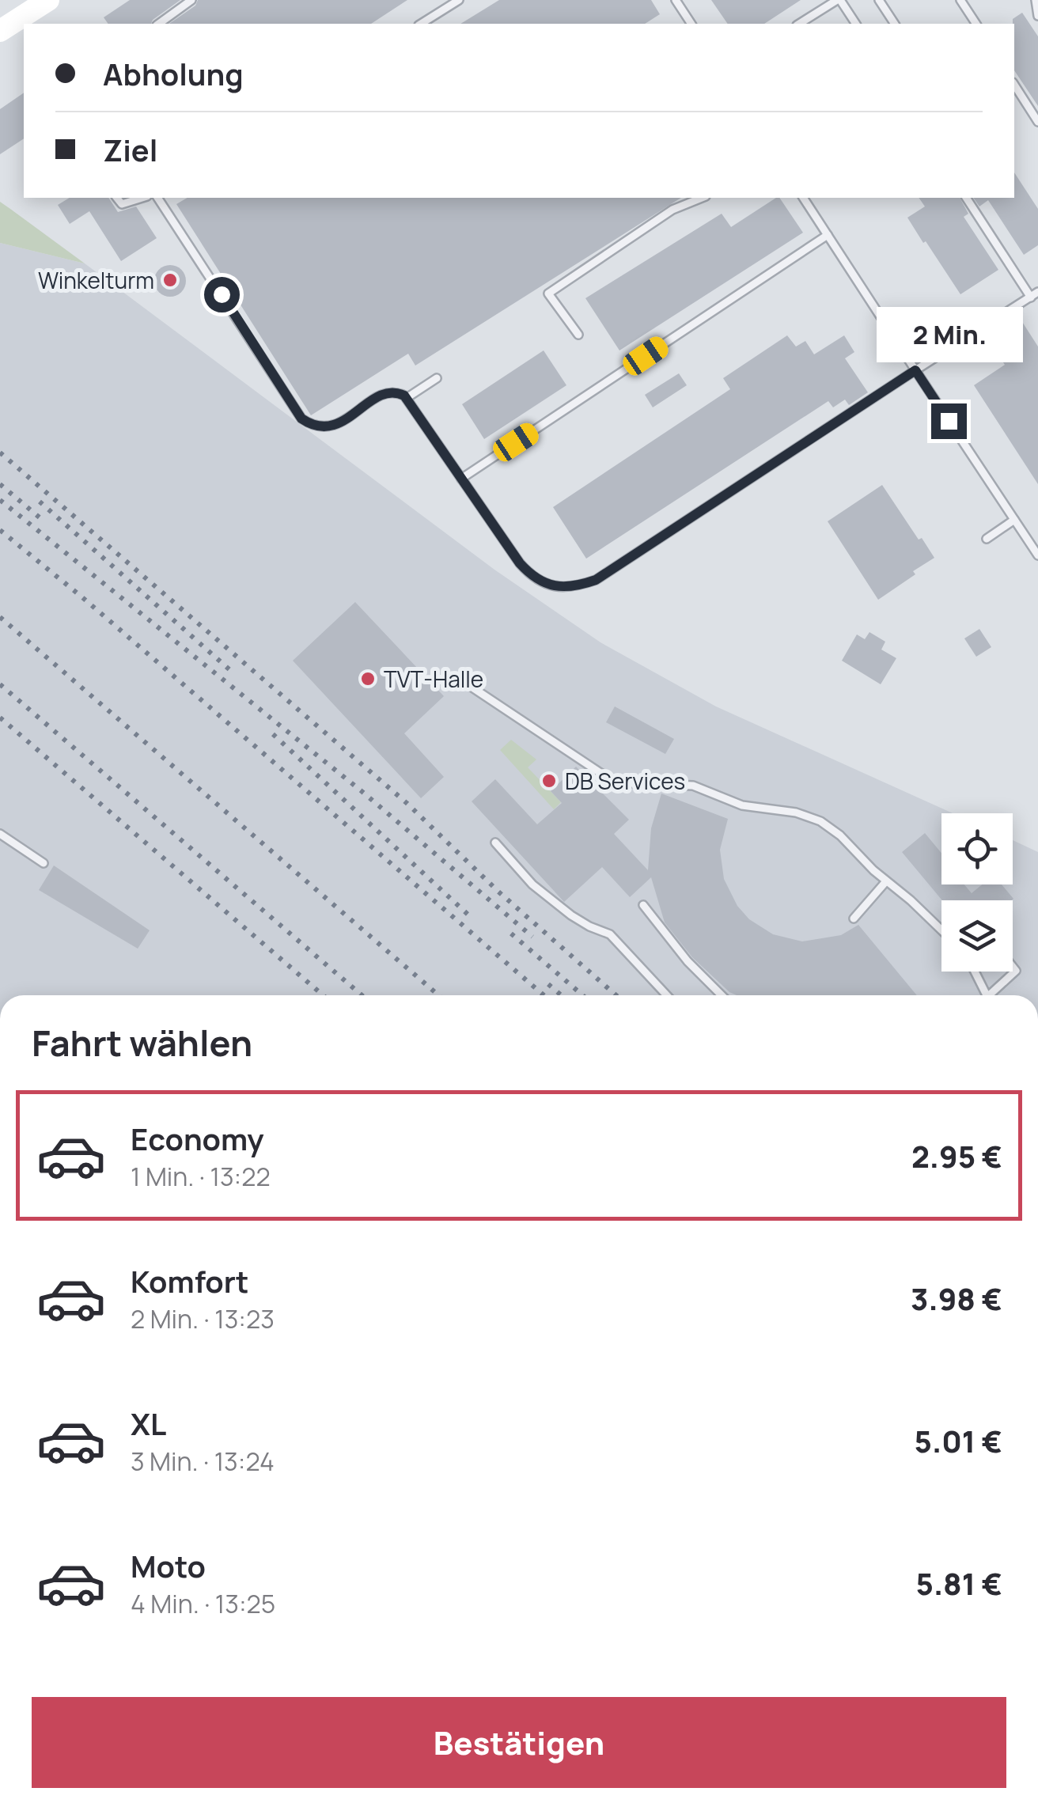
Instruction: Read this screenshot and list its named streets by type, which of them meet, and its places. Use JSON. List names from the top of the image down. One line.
{"places":["Winkelturm","TVT-Halle","DB Services"],"page":{"banner":["Abholung","Ziel"],"bubble":"2 Min.","heading":"Fahrt wählen","list":[{"name":"Economy","note":"1 Min. · 13:22","value":"2.95 €"},{"name":"Komfort","note":"2 Min. · 13:23","value":"3.98 €"},{"name":"XL","note":"3 Min. · 13:24","value":"5.01 €"},{"name":"Moto","note":"4 Min. · 13:25","value":"5.81 €"}],"buttons":"Bestätigen"}}
